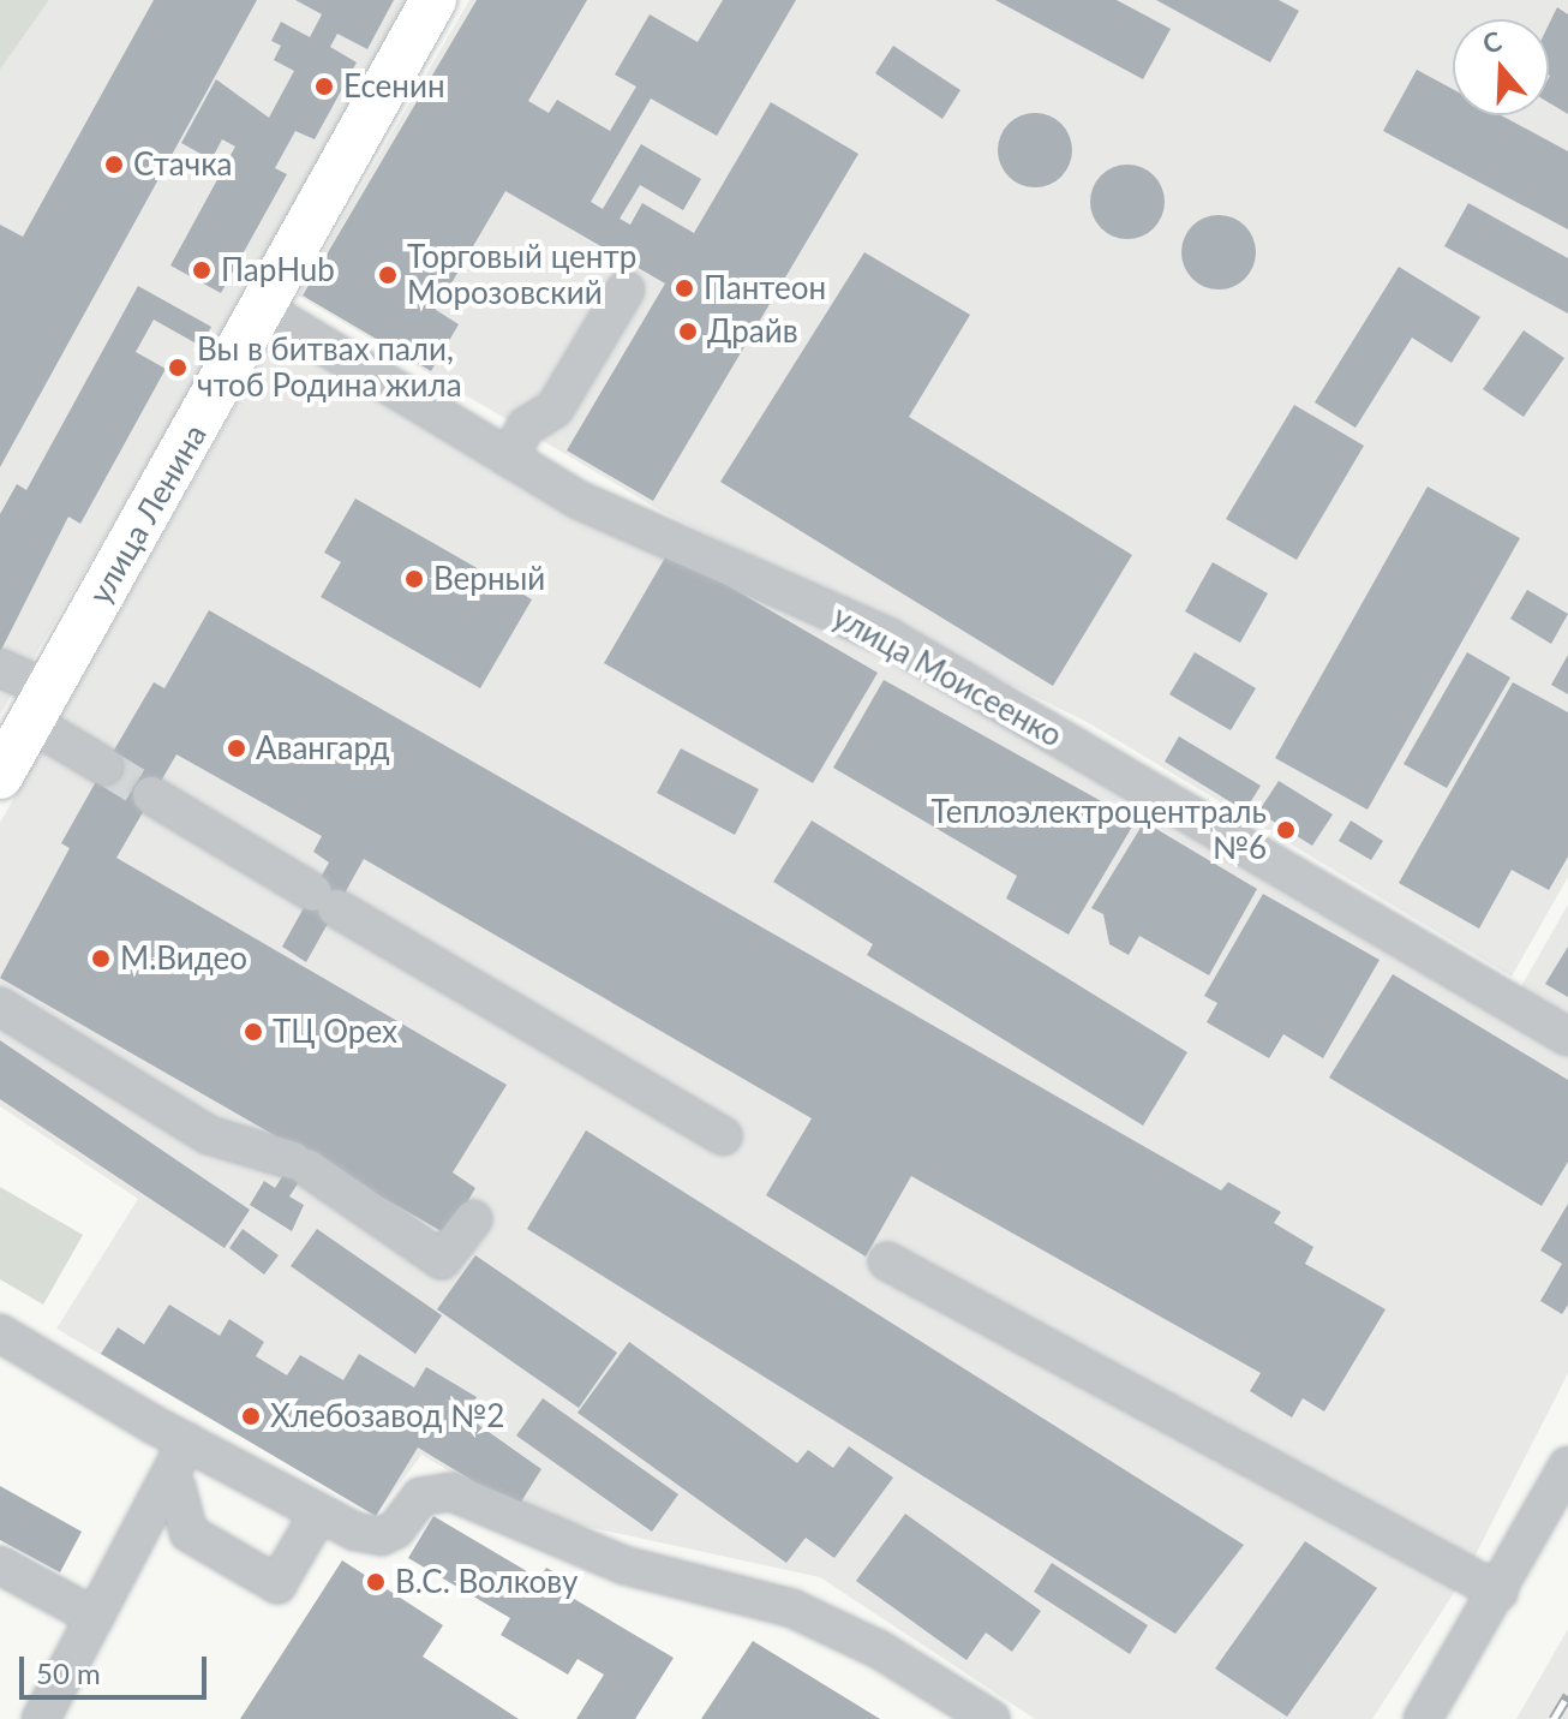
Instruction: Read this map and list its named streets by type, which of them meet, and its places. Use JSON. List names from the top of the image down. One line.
{"streets":{"main road":["улица Ленина"],"street":["улица Моисеенко"]},"crossings":[["улица Ленина","улица Моисеенко"]],"places":["Есенин","Стачка","ПарHub","Торговый центр Морозовский","Пантеон","Драйв","Вы в битвах пали, чтоб Родина жила","Верный","Авангард","Теплоэлектроцентраль №6","М.Видео","ТЦ Орех","Хлебозавод №2","В.С. Волкову"],"scale_bar":"50 m","north":"top"}
